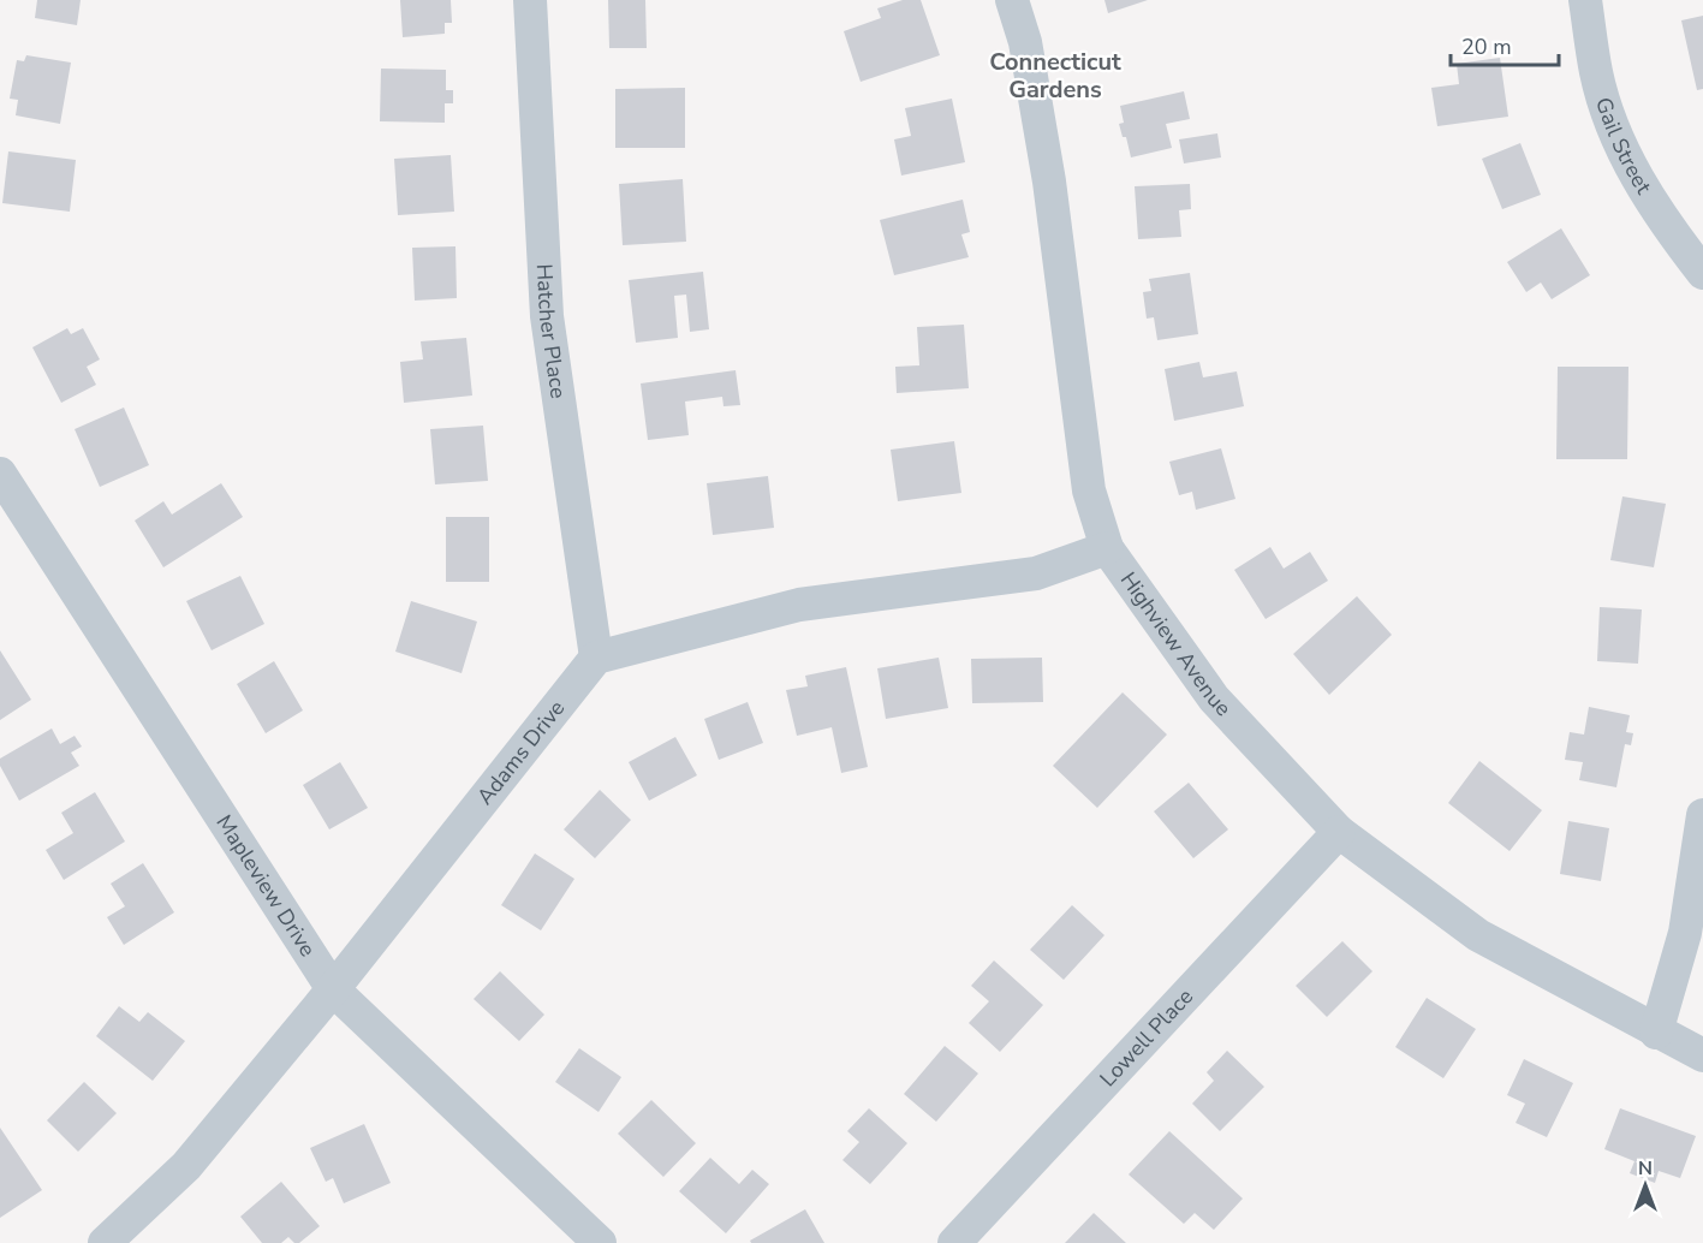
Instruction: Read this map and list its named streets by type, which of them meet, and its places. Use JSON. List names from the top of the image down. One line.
{"streets":{"street":["Gail Street","Hatcher Place","Highview Avenue","Adams Drive","Mapleview Drive","Lowell Place"]},"crossings":[["Hatcher Place","Adams Drive"],["Highview Avenue","Lowell Place"],["Adams Drive","Mapleview Drive"]],"districts":["Connecticut Gardens"],"scale_bar":"20 m","north":"top"}
